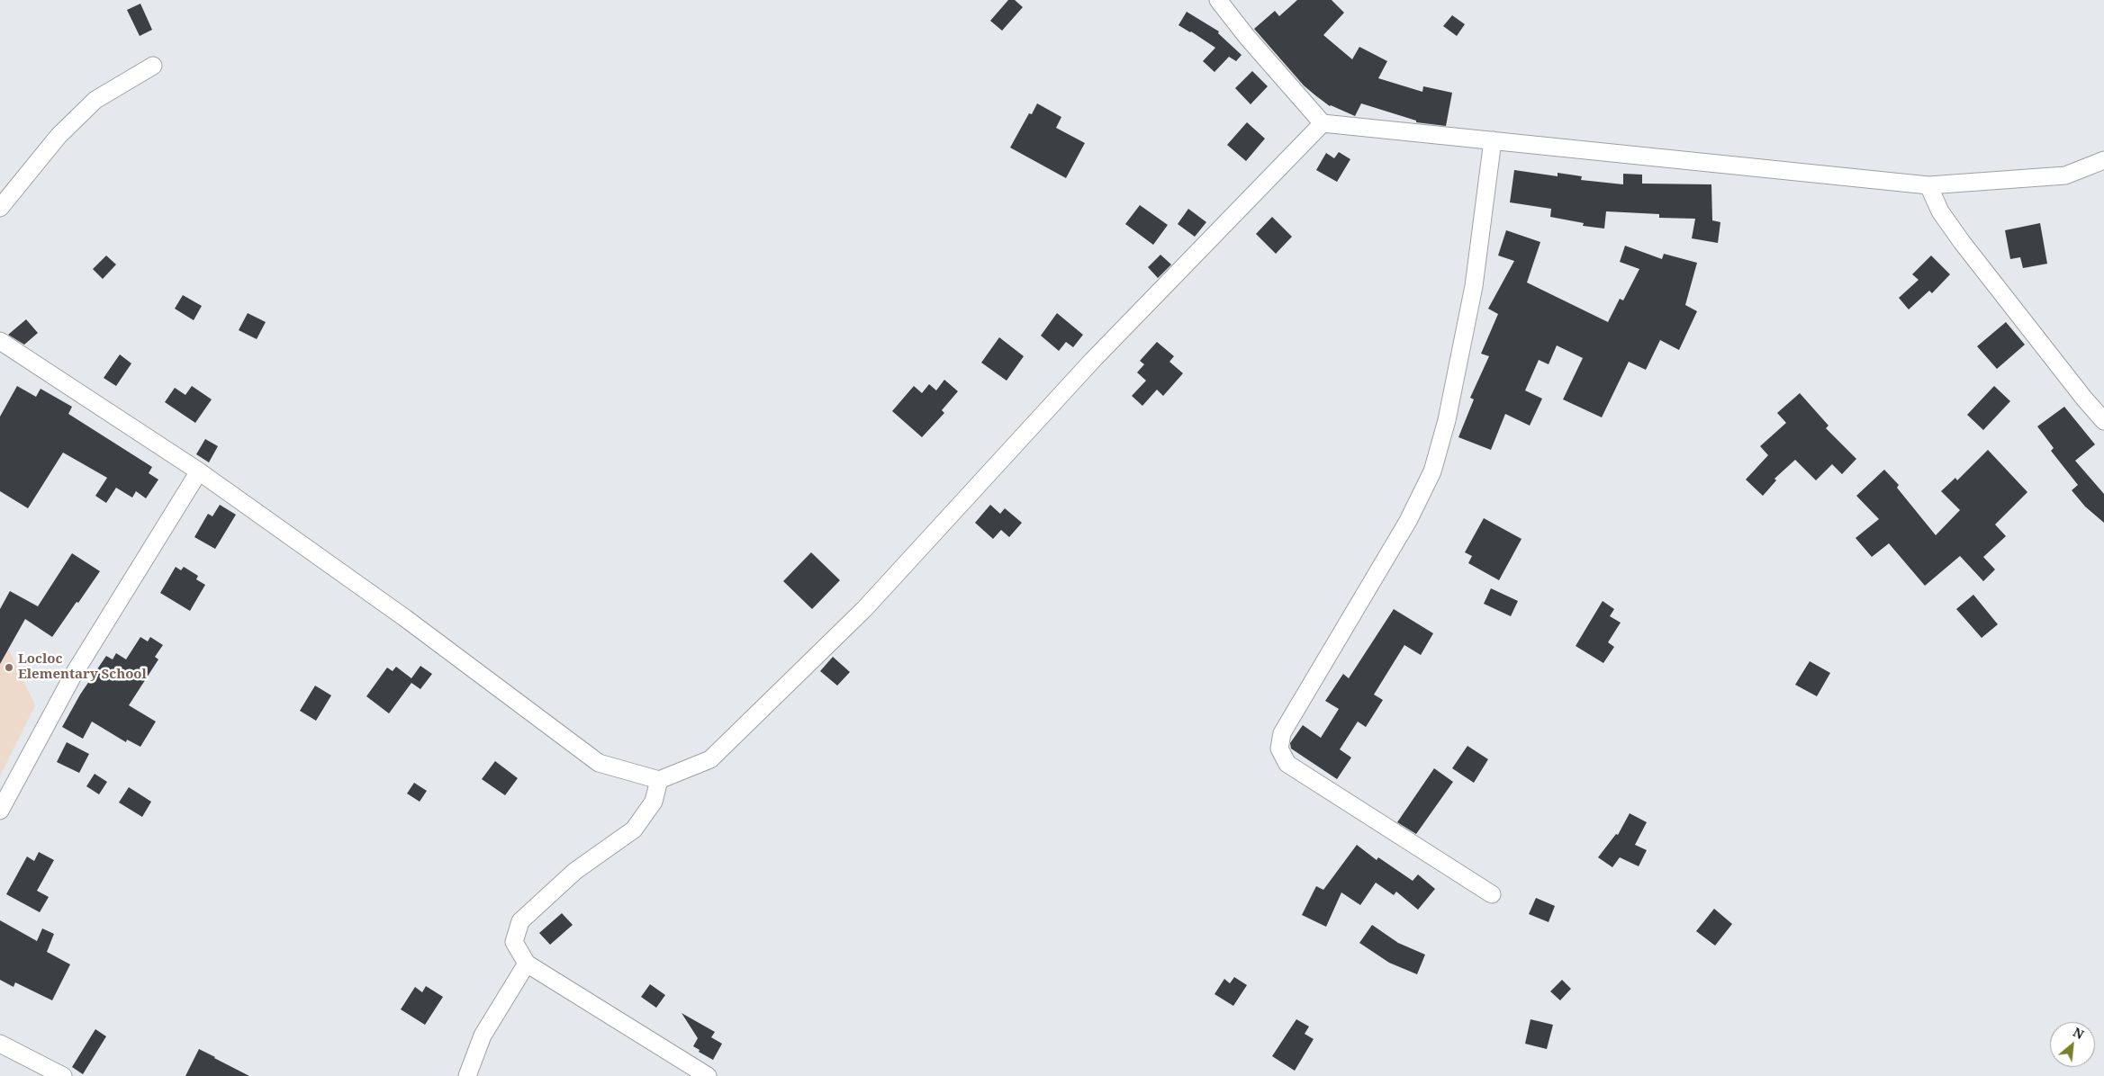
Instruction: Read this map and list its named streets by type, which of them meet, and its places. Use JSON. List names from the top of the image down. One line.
{"places":["Locloc Elementary School"],"north":"top right"}
